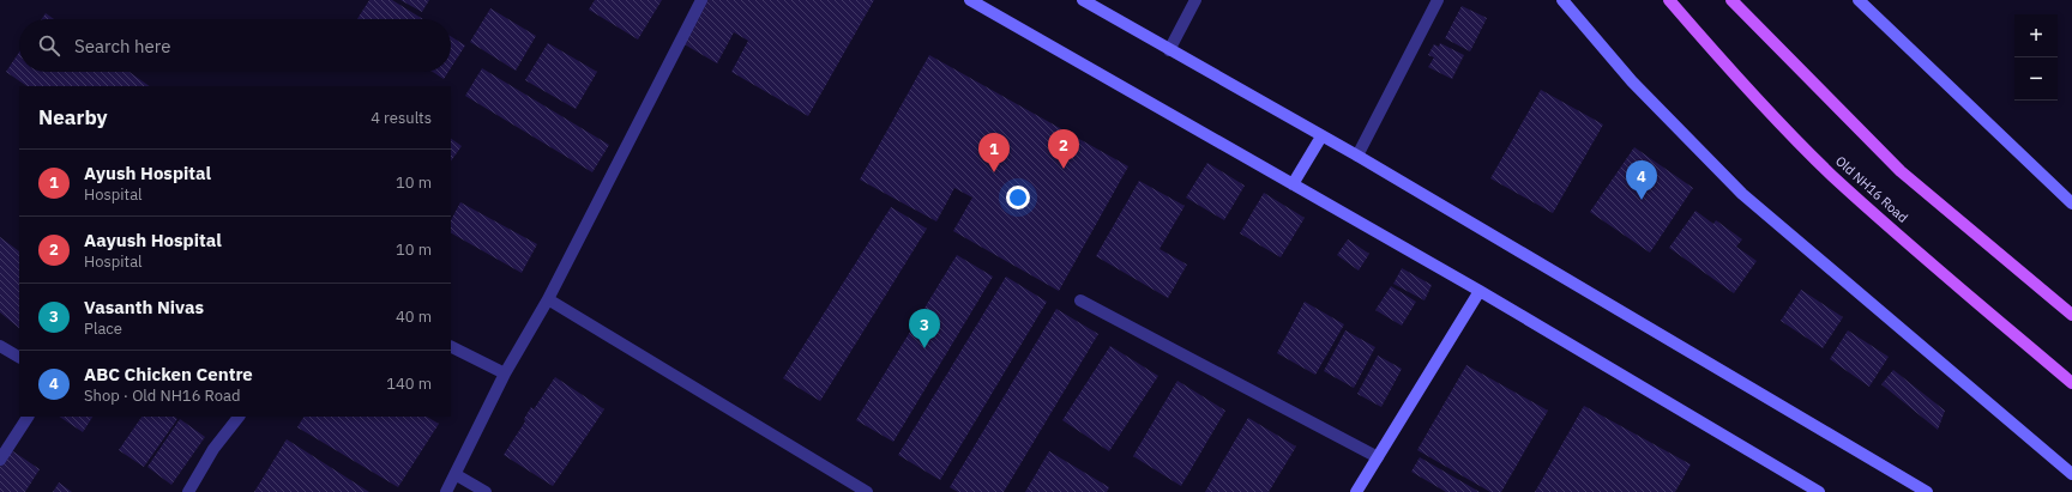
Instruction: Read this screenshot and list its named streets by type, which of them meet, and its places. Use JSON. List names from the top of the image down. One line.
{"streets":{"main road":["Old NH16 Road"]},"page":{"map_buttons":["+","−"],"search":"Search here","heading":["Nearby","4 results"],"pins":["2","1","4","3"],"list":[{"mark":"1","name":"Ayush Hospital","note":"Hospital","value":"10 m"},{"mark":"2","name":"Aayush Hospital","note":"Hospital","value":"10 m"},{"mark":"3","name":"Vasanth Nivas","note":"Place","value":"40 m"},{"mark":"4","name":"ABC Chicken Centre","note":"Shop · Old NH16 Road","value":"140 m"}]}}
